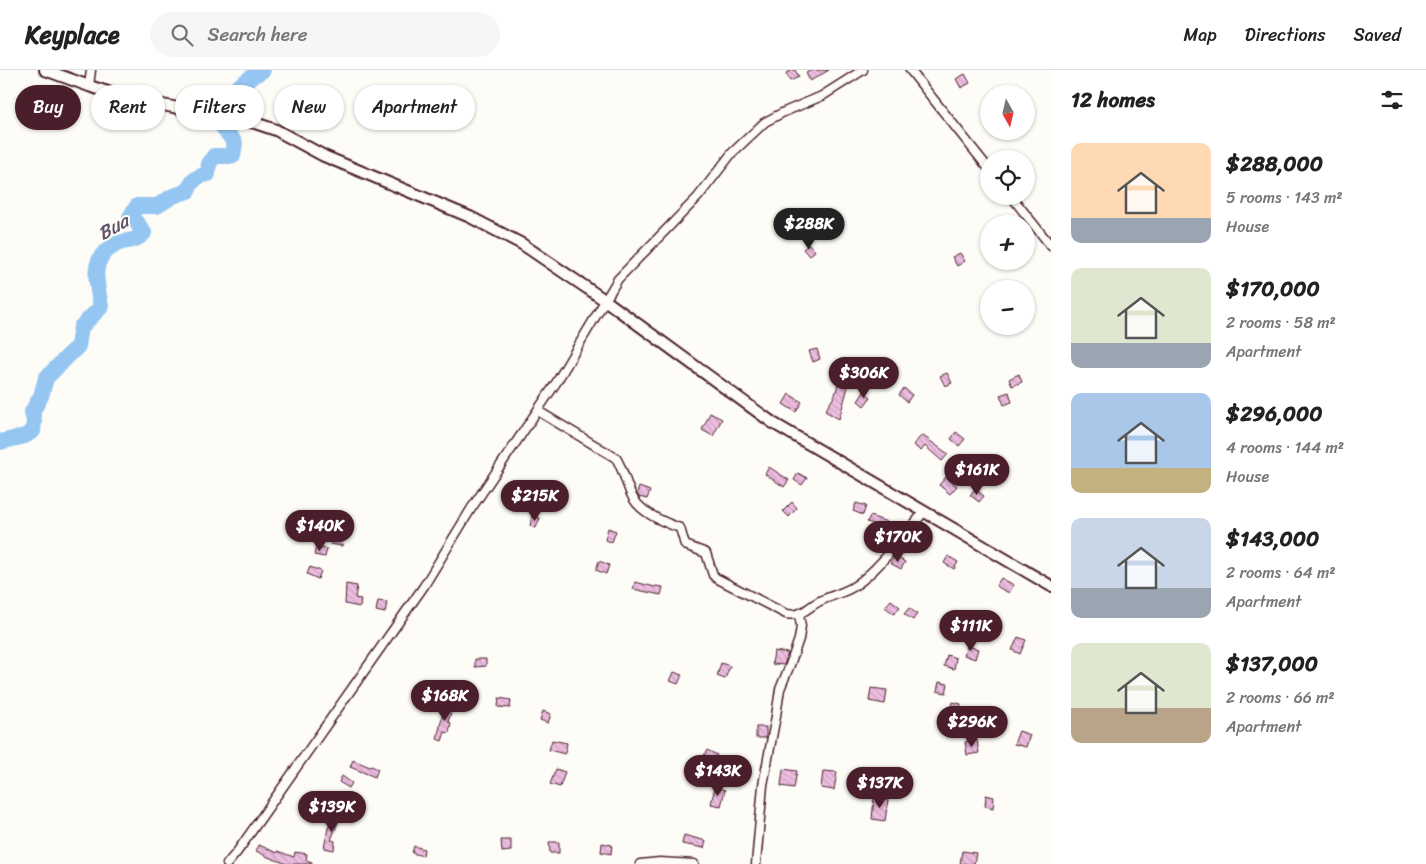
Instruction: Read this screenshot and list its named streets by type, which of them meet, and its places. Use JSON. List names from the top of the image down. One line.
{"water":["Bua"],"north":"bottom","page":{"header":"Keyplace","search":"Search here","nav":["Map","Directions","Saved"],"heading":"12 homes","map_buttons":["+","−"],"chip":["Buy","Rent","Filters","New","Apartment"],"list":[{"name":"$288,000","note":"5 rooms · 143 m² · House"},{"name":"$170,000","note":"2 rooms · 58 m² · Apartment"},{"name":"$296,000","note":"4 rooms · 144 m² · House"},{"name":"$143,000","note":"2 rooms · 64 m² · Apartment"},{"name":"$137,000","note":"2 rooms · 66 m² · Apartment"}],"price":["$288K","$306K","$161K","$215K","$140K","$170K","$111K","$168K","$296K","$143K","$137K","$139K"]}}
